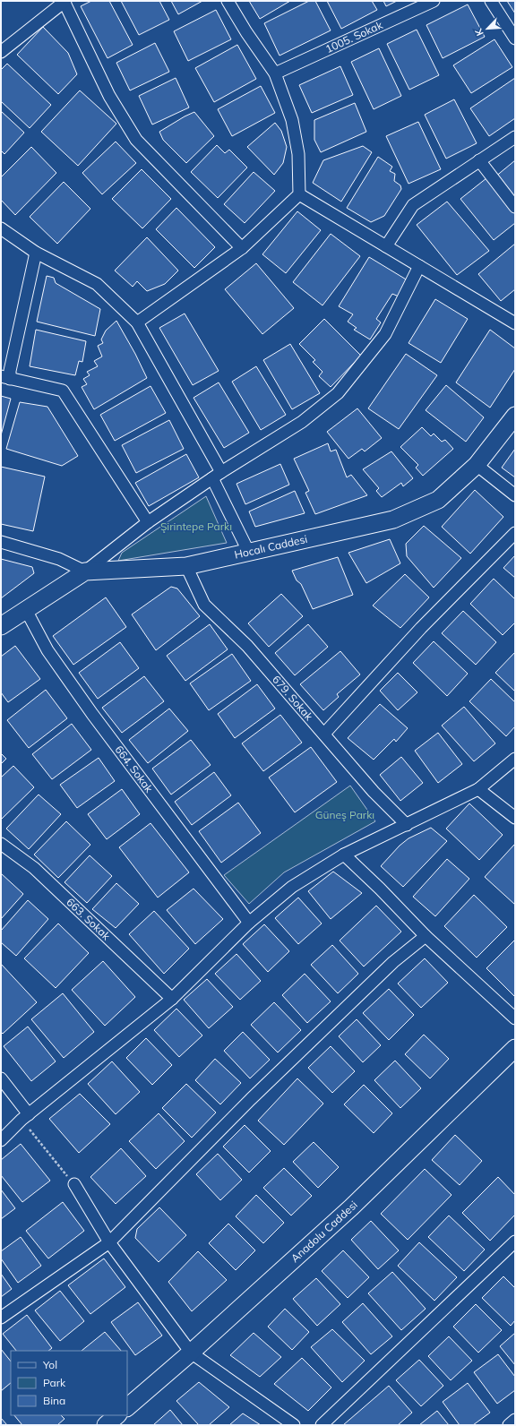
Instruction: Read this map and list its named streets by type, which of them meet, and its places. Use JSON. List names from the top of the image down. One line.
{"streets":{"street":["1005. Sokak","Hocalı Caddesi","679. Sokak","664. Sokak","663. Sokak","Anadolu Caddesi"]},"crossings":[["Hocalı Caddesi","679. Sokak"],["Hocalı Caddesi","664. Sokak"]],"parks":["Şirintepe Parkı","Güneş Parkı"],"legend":["Yol","Park","Bina"],"north":"bottom left"}
